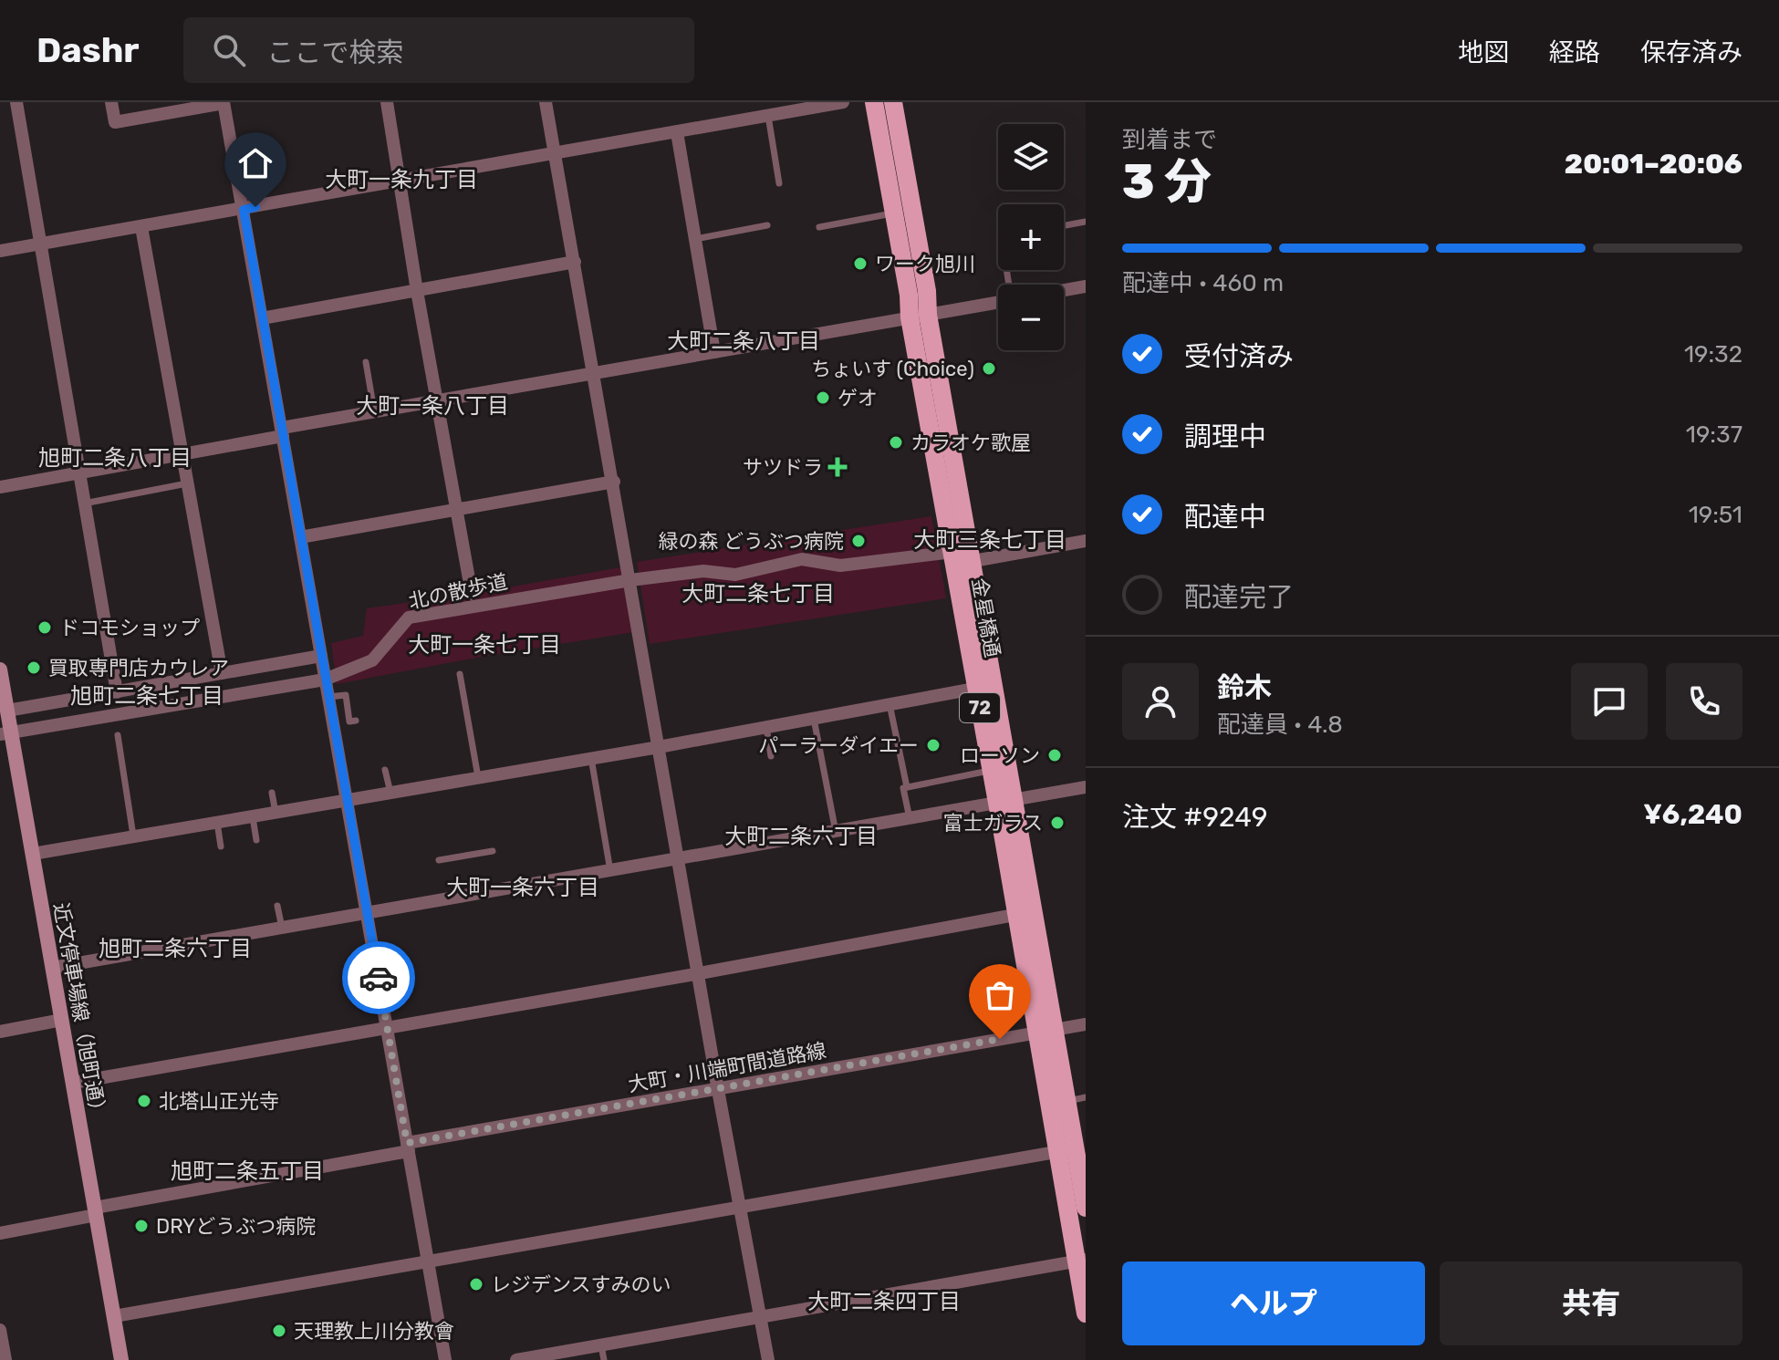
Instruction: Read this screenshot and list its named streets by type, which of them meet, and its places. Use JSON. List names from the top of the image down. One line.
{"streets":{"main road":["金星橋通","72","近文停車場線（旭町通）"],"street":["北の散歩道","大町・川端町間道路線"]},"crossings":[["北の散歩道","金星橋通"],["北の散歩道","近文停車場線（旭町通）"],["金星橋通","大町・川端町間道路線"],["近文停車場線（旭町通）","大町・川端町間道路線"]],"districts":["大町一条九丁目","大町二条八丁目","大町一条八丁目","旭町二条八丁目","大町三条七丁目","大町二条七丁目","大町一条七丁目","旭町二条七丁目","大町二条六丁目","大町一条六丁目","旭町二条六丁目","旭町二条五丁目","大町二条四丁目"],"places":{"other":["ワーク旭川","ちょいす (Choice)","ゲオ","カラオケ歌屋","緑の森 どうぶつ病院","ドコモショップ","買取専門店カウレア","パーラーダイエー","ローソン","富士ガラス","北塔山正光寺","DRYどうぶつ病院","レジデンスすみのい","天理教上川分教會"],"health":["サツドラ"]},"page":{"header":"Dashr","search":"ここで検索","nav":["地図","経路","保存済み"],"heading":["3 分","到着まで","20:01–20:06"],"panel":["鈴木","配達員 · 4.8","注文 #9249","¥6,240"],"map_buttons":["+","−"],"bar":"配達中 · 460 m","list":[["受付済み","19:32"],["調理中","19:37"],["配達中","19:51"],"配達完了"],"buttons":["ヘルプ","共有"]}}
